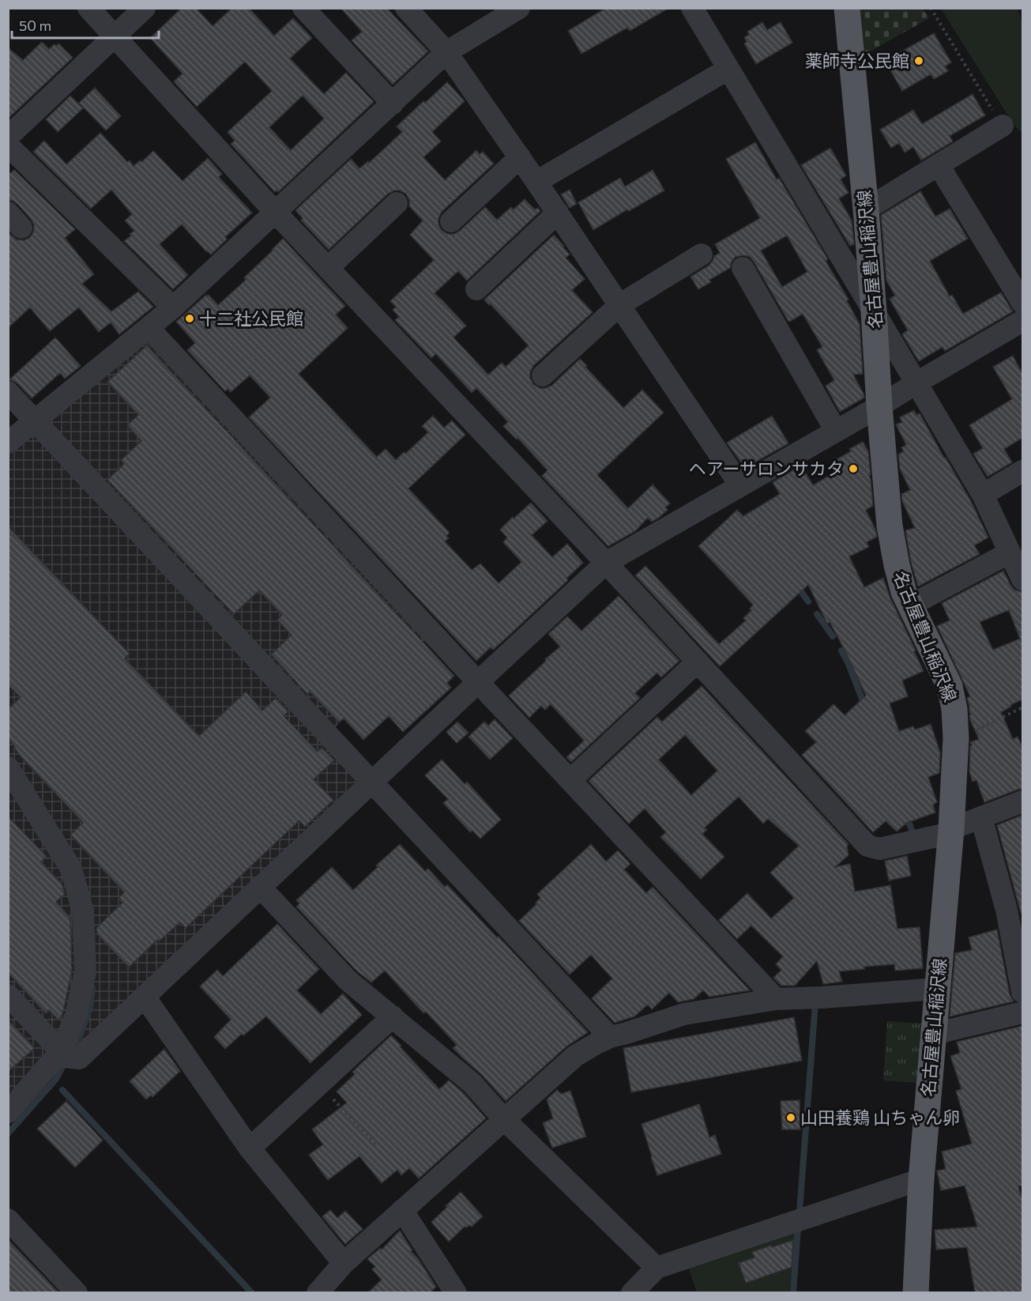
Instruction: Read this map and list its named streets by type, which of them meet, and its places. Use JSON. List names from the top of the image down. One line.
{"streets":{"main road":["名古屋豊山稲沢線"]},"places":["薬師寺公民館","十二社公民館","ヘアーサロンサカタ","山田養鶏 山ちゃん卵"],"scale_bar":"50 m"}
